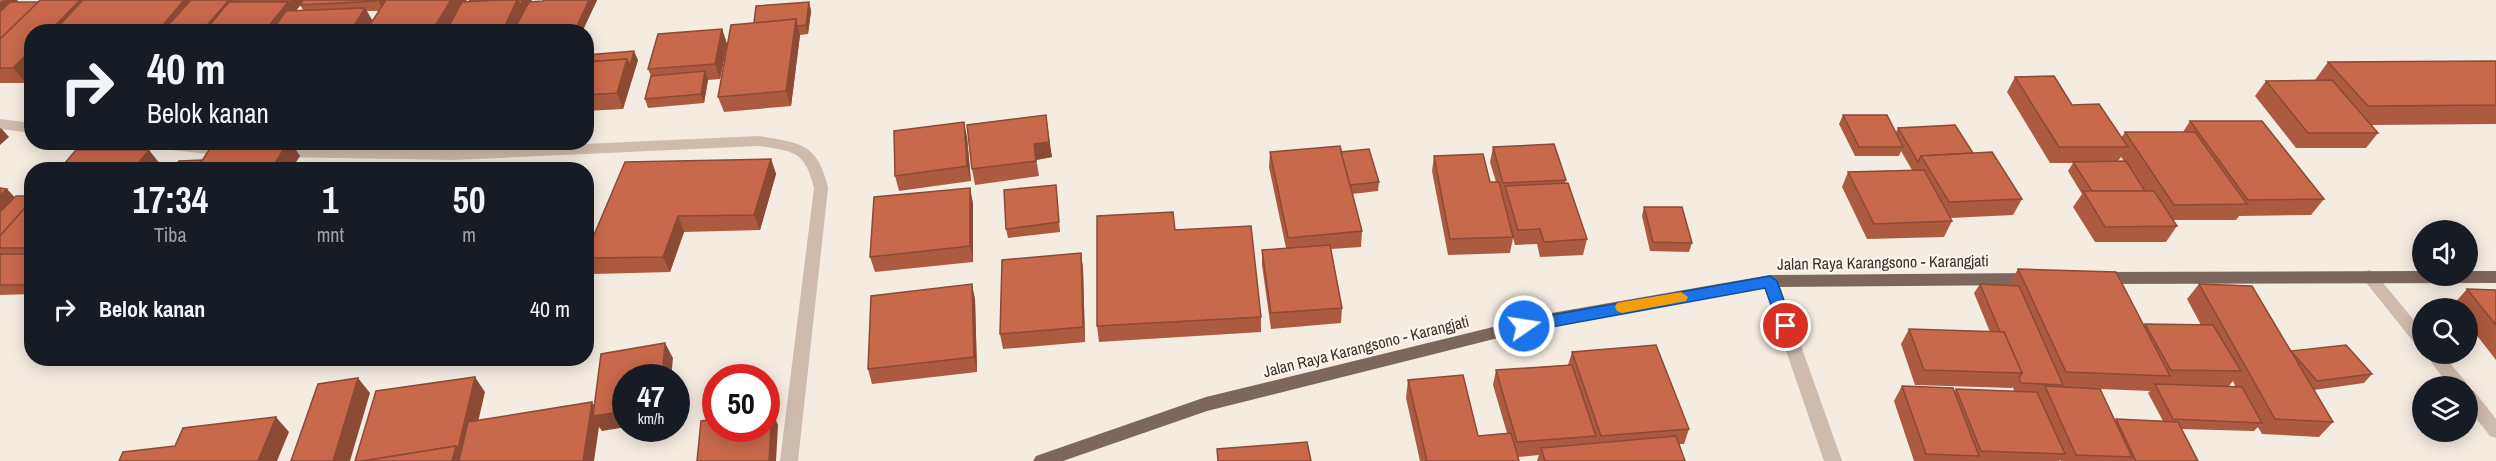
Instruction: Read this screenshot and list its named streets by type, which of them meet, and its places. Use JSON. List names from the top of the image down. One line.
{"streets":{"main road":["Jalan Raya Karangsono - Karangjati"]},"page":{"turn":["40 m","Belok kanan"],"eta":["17:34","Tiba","1","mnt","50","m"],"list":[{"name":"Belok kanan","value":"40 m"}],"speed":"47 km/h","limit":"50"}}
